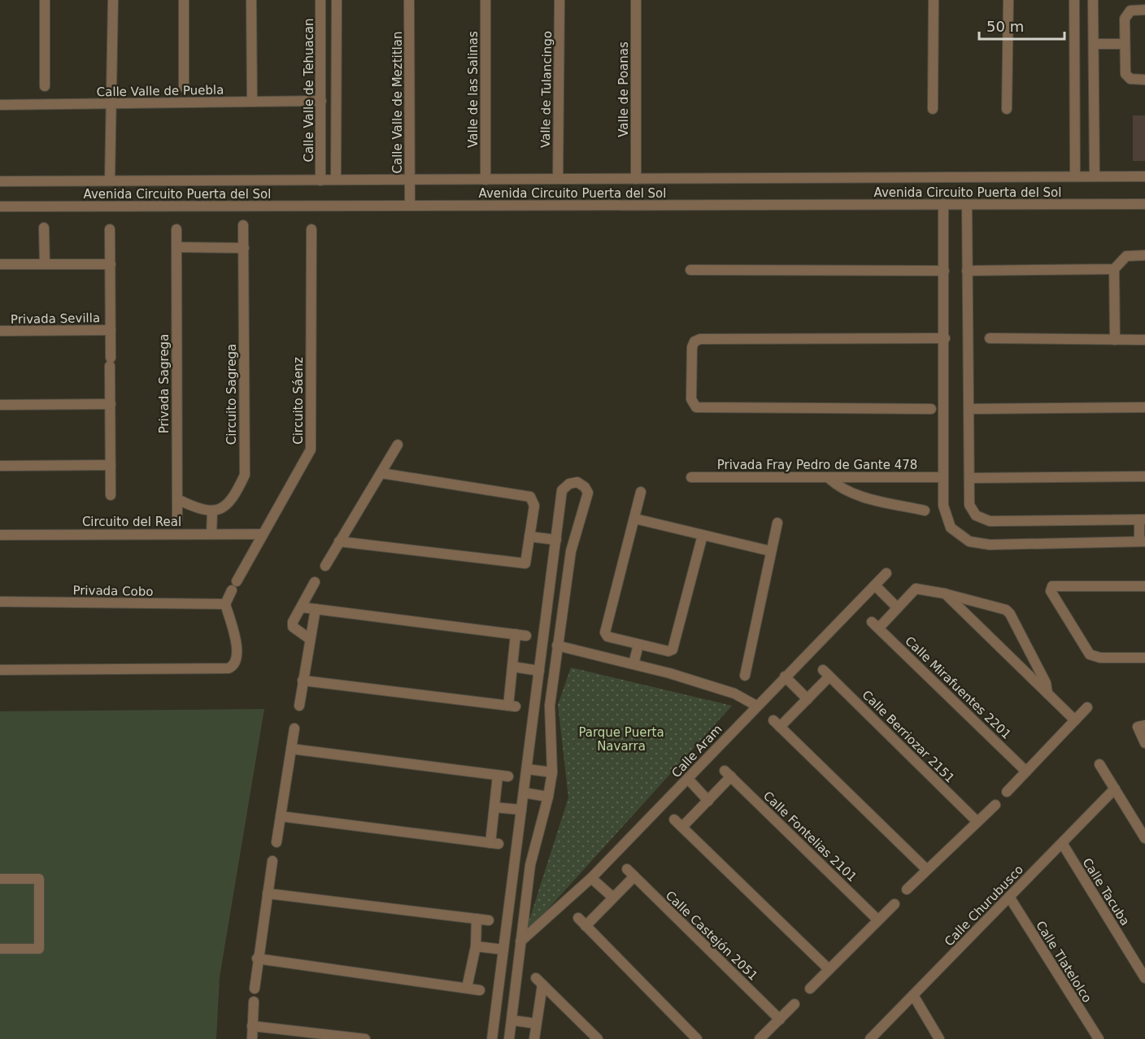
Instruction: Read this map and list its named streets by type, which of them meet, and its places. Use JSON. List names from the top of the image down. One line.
{"streets":{"street":["Valle de las Salinas","Valle de Tulancingo","Valle de Poanas","Calle Valle de Tehuacan","Calle Valle de Puebla","Calle Valle de Meztitlan","Avenida Circuito Puerta del Sol","Privada Sevilla","Privada Sagrega","Circuito Sagrega","Circuito Sáenz","Privada Fray Pedro de Gante 478","Circuito del Real","Privada Cobo","Calle Mirafuentes 2201","Calle Berriozar 2151","Calle Aram","Calle Fontelias 2101","Calle Tacuba","Calle Churubusco","Calle Castejón 2051","Calle Tlatelolco"]},"crossings":[["Valle de las Salinas","Avenida Circuito Puerta del Sol"],["Valle de Tulancingo","Avenida Circuito Puerta del Sol"],["Valle de Poanas","Avenida Circuito Puerta del Sol"],["Calle Valle de Tehuacan","Calle Valle de Puebla"],["Calle Valle de Tehuacan","Avenida Circuito Puerta del Sol"],["Calle Valle de Meztitlan","Avenida Circuito Puerta del Sol"],["Circuito Sáenz","Circuito del Real"],["Circuito Sáenz","Privada Cobo"],["Calle Tacuba","Calle Churubusco"],["Calle Churubusco","Calle Tlatelolco"]],"parks":["Parque Puerta Navarra"],"scale_bar":"50 m"}
